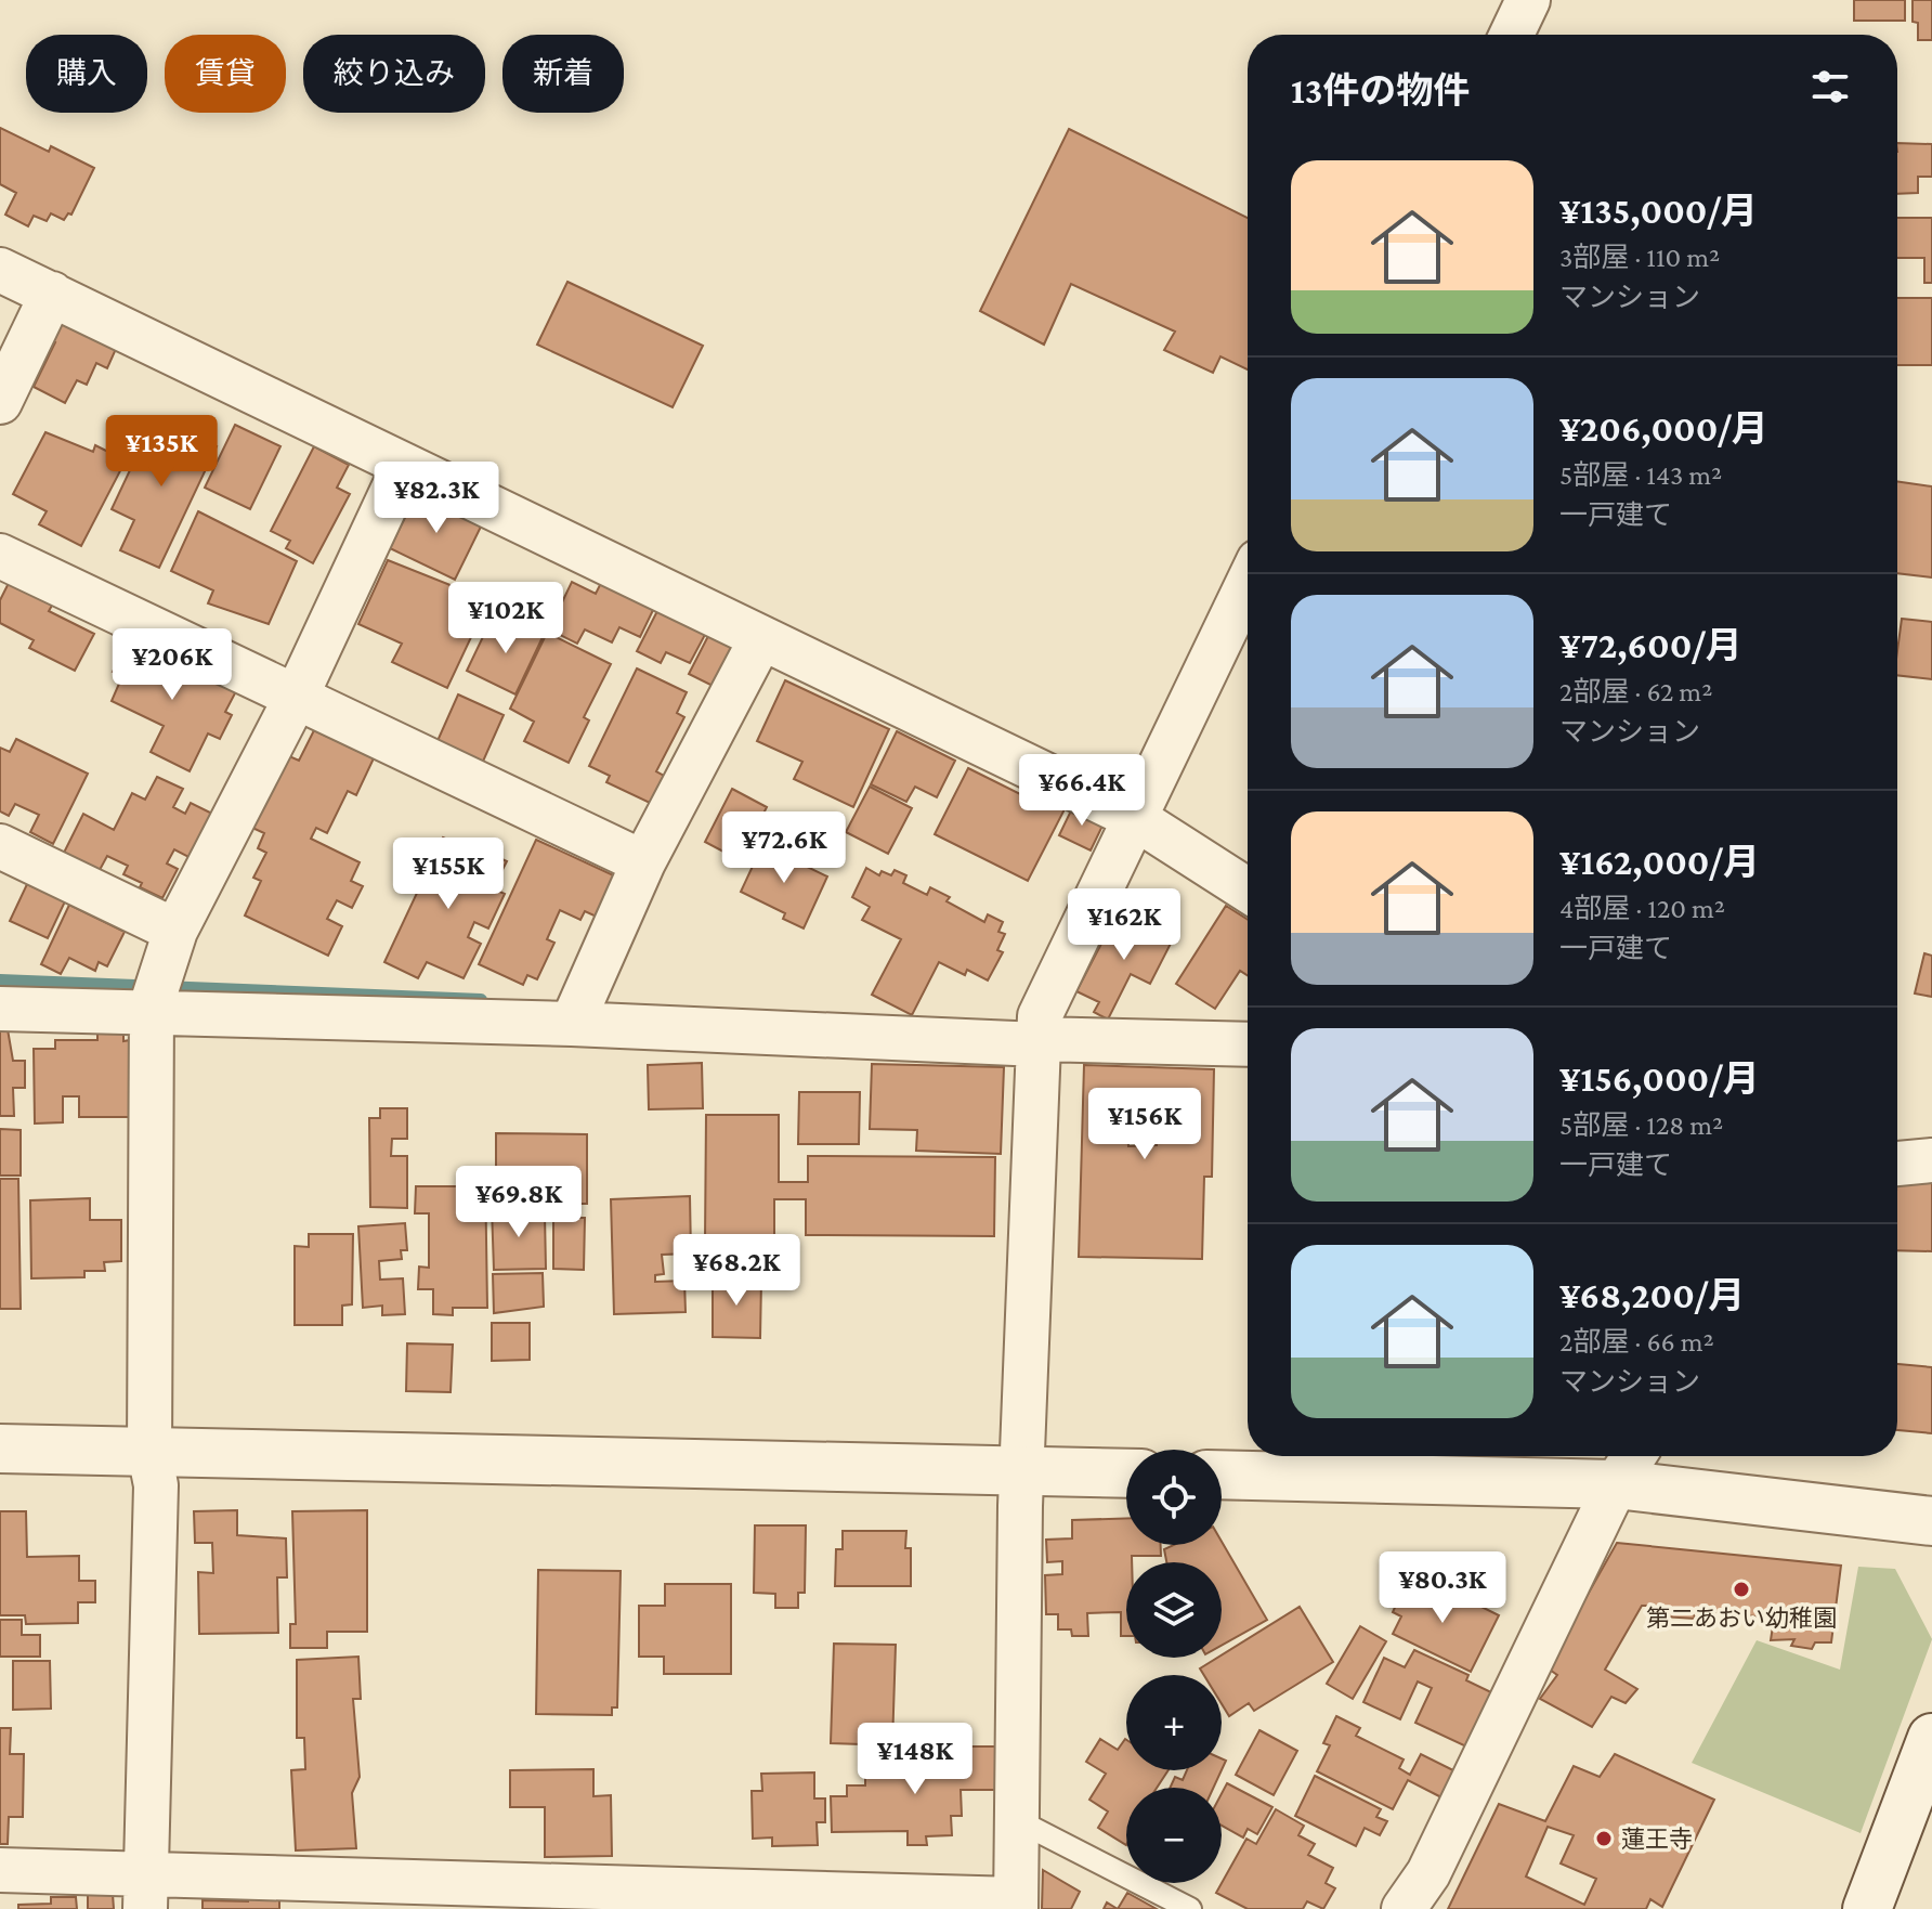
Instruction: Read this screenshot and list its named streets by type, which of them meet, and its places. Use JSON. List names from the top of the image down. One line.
{"places":["第二あおい幼稚園","蓮王寺"],"page":{"chip":["購入","賃貸","絞り込み","新着"],"heading":"13件の物件","list":[{"name":"¥135,000/月","note":"3部屋 · 110 m² · マンション"},{"name":"¥206,000/月","note":"5部屋 · 143 m² · 一戸建て"},{"name":"¥72,600/月","note":"2部屋 · 62 m² · マンション"},{"name":"¥162,000/月","note":"4部屋 · 120 m² · 一戸建て"},{"name":"¥156,000/月","note":"5部屋 · 128 m² · 一戸建て"},{"name":"¥68,200/月","note":"2部屋 · 66 m² · マンション"}],"price":["¥135K","¥82.3K","¥102K","¥206K","¥66.4K","¥72.6K","¥155K","¥162K","¥156K","¥69.8K","¥68.2K","¥80.3K","¥148K"],"map_buttons":["+","−"]}}
